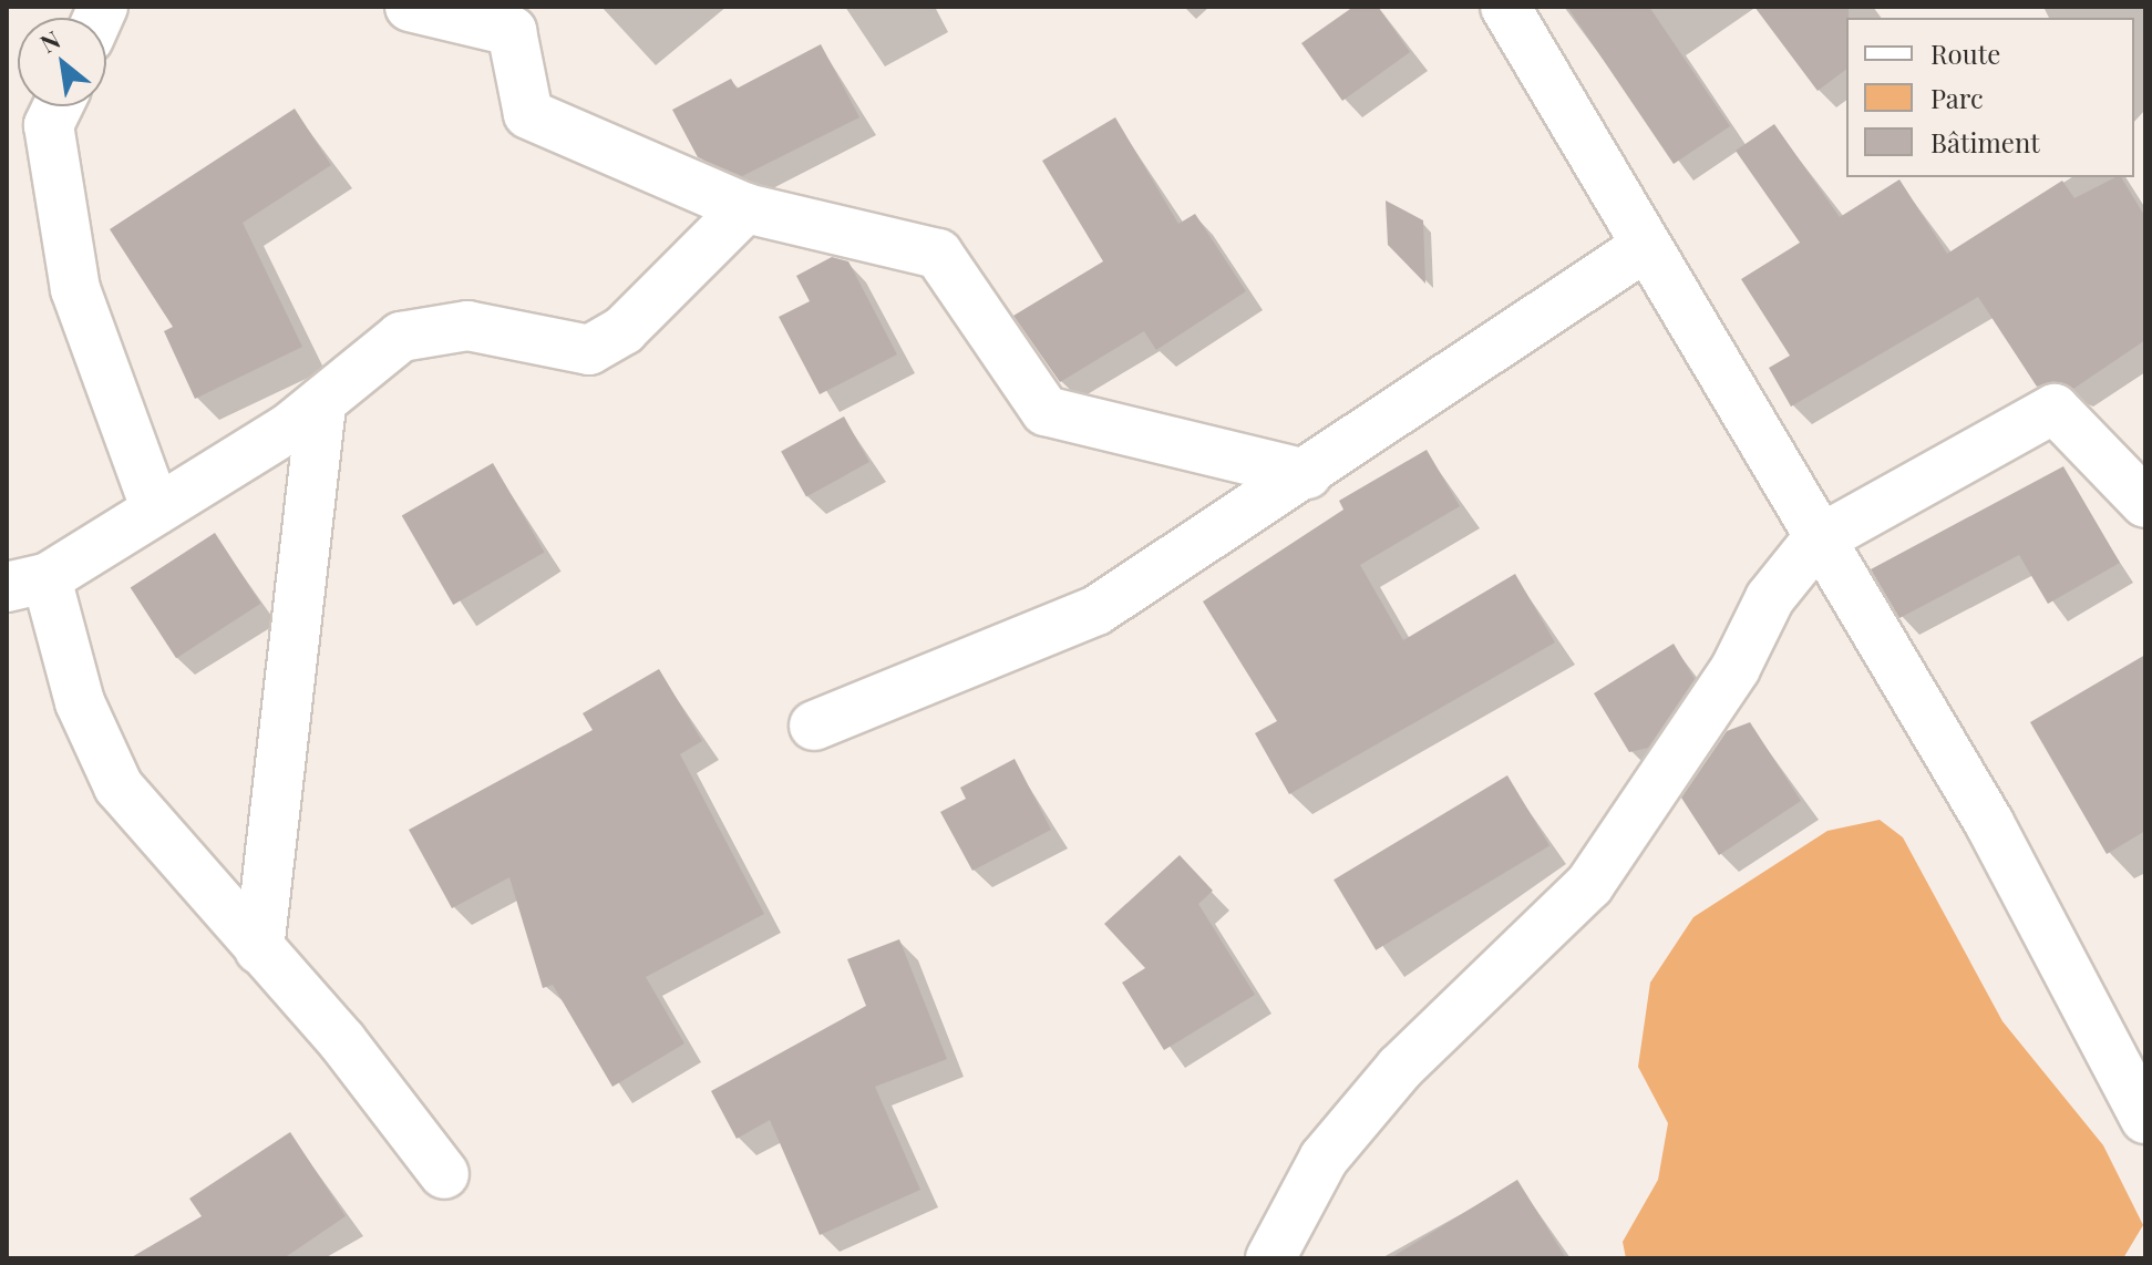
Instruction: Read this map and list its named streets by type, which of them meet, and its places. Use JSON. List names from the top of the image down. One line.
{"legend":["Route","Parc","Bâtiment"],"north":"top left"}
